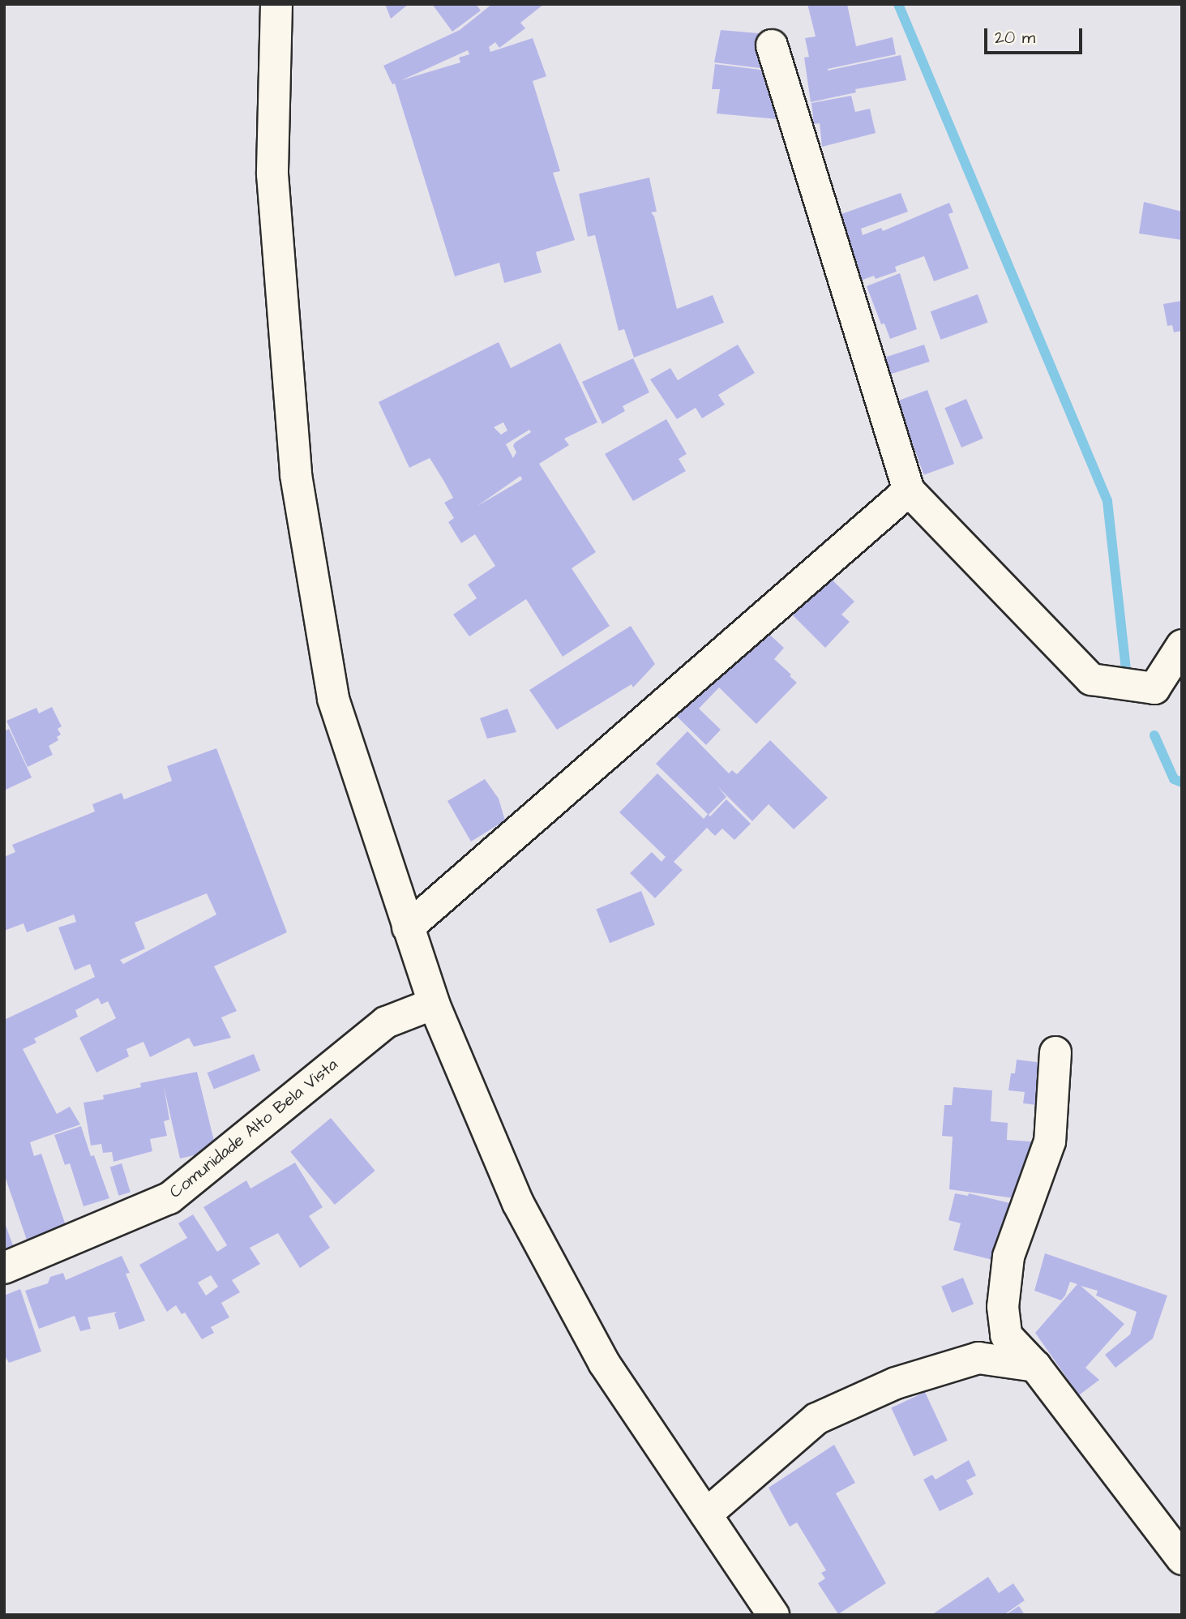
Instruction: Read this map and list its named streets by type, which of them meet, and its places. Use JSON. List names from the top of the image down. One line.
{"streets":{"street":["Comunidade Alto Bela Vista"]},"scale_bar":"20 m"}
